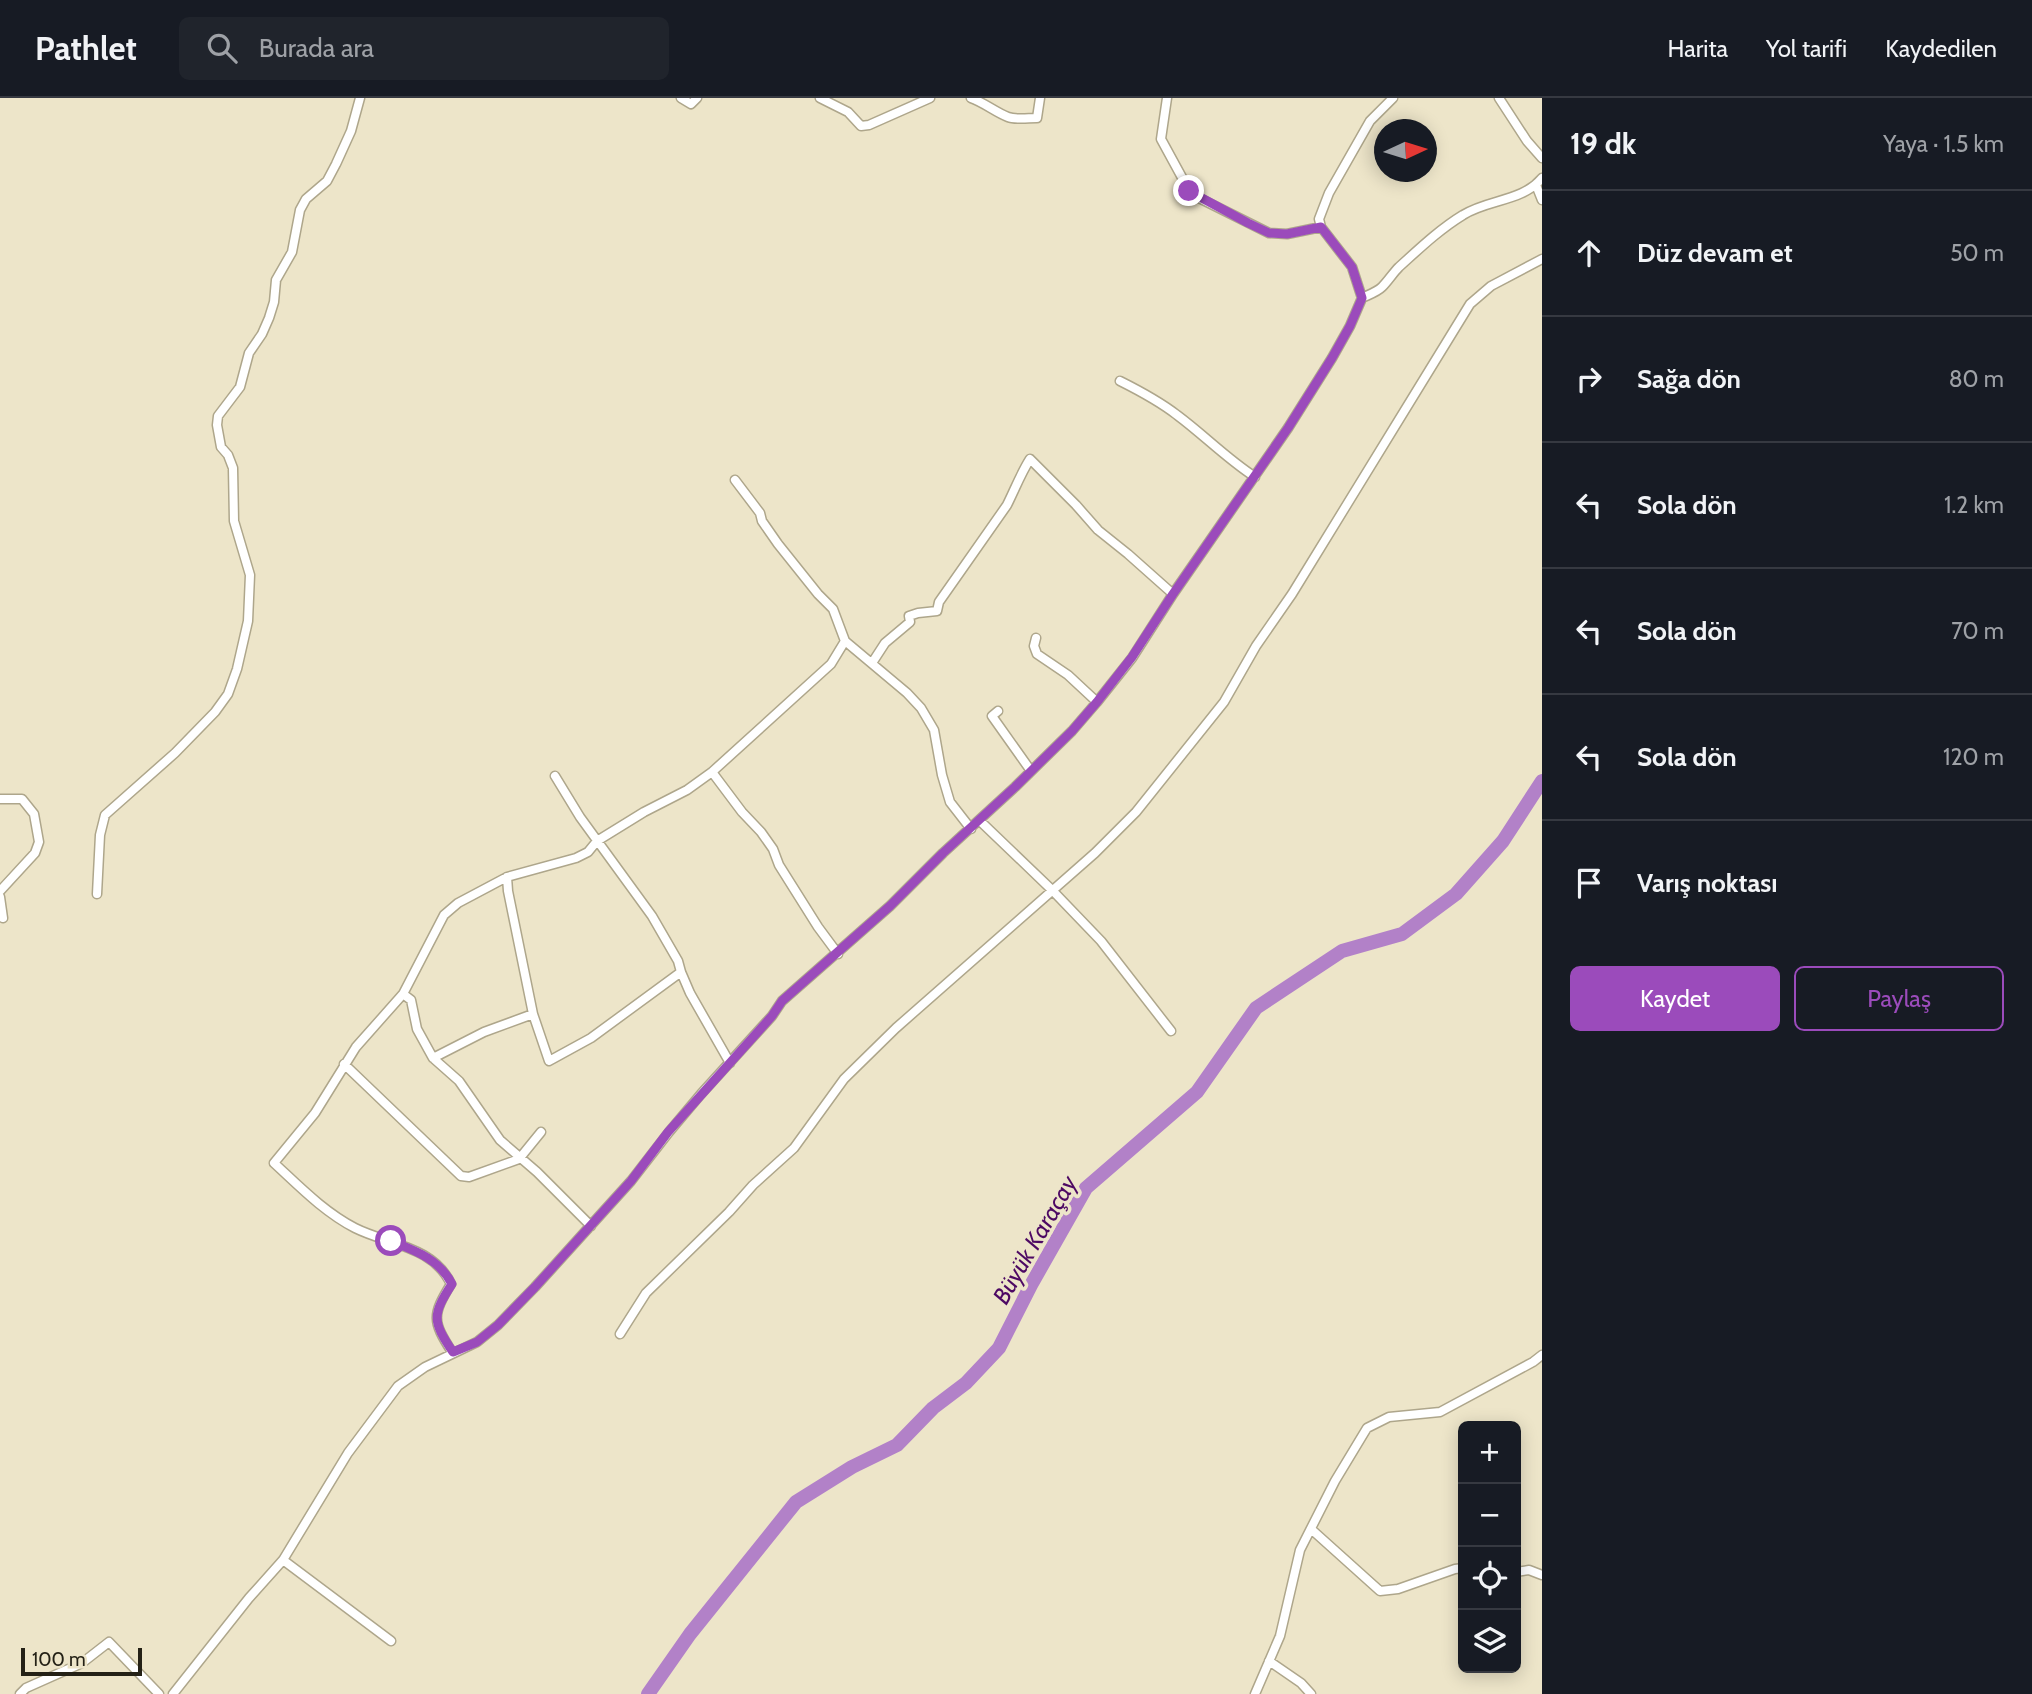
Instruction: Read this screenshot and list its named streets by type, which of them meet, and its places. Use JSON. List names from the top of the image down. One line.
{"water":["Büyük Karaçay"],"scale_bar":"100 m","north":"right","page":{"header":"Pathlet","search":"Burada ara","nav":["Harita","Yol tarifi","Kaydedilen"],"heading":["19 dk","Yaya · 1.5 km"],"list":[["Düz devam et","50 m"],["Sağa dön","80 m"],["Sola dön","1.2 km"],["Sola dön","70 m"],["Sola dön","120 m"],"Varış noktası"],"buttons":["Kaydet","Paylaş"],"map_buttons":["+","−"],"scale":"100 m"}}
